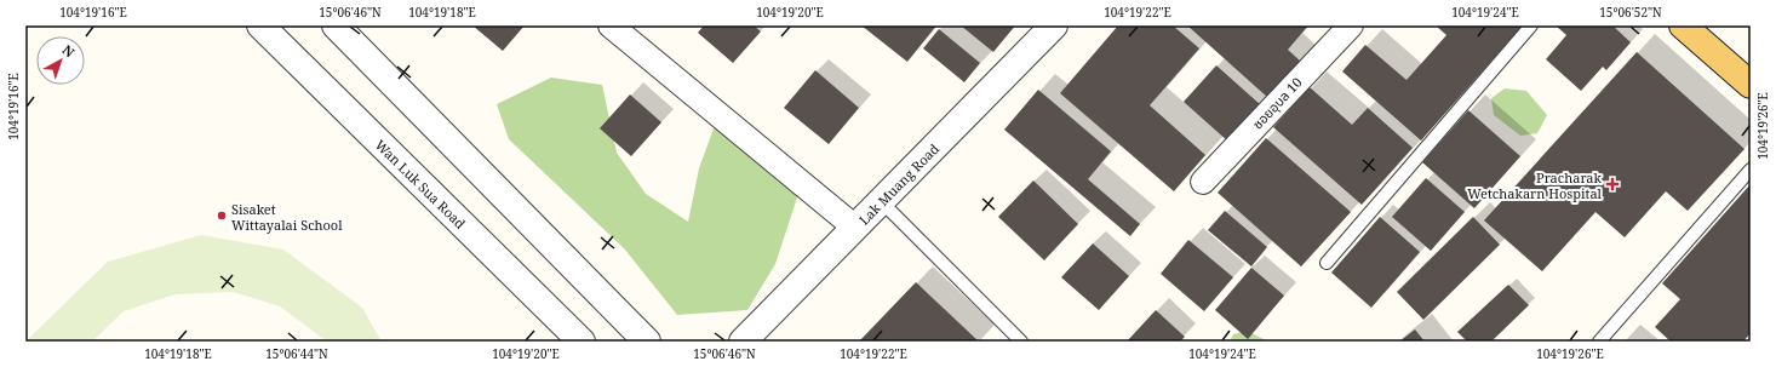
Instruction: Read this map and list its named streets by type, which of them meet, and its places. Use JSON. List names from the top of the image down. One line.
{"streets":{"street":["ซอยอุบล 10","Lak Muang Road","Wan Luk Sua Road"]},"places":{"health":["Pracharak Wetchakarn Hospital"],"other":["Sisaket Wittayalai School"]},"north":"top right","coordinates":["104°19'16\"E","15°06'46\"N","104°19'18\"E","104°19'20\"E","104°19'22\"E","104°19'24\"E","15°06'52\"N","104°19'26\"E","15°06'44\"N"]}
